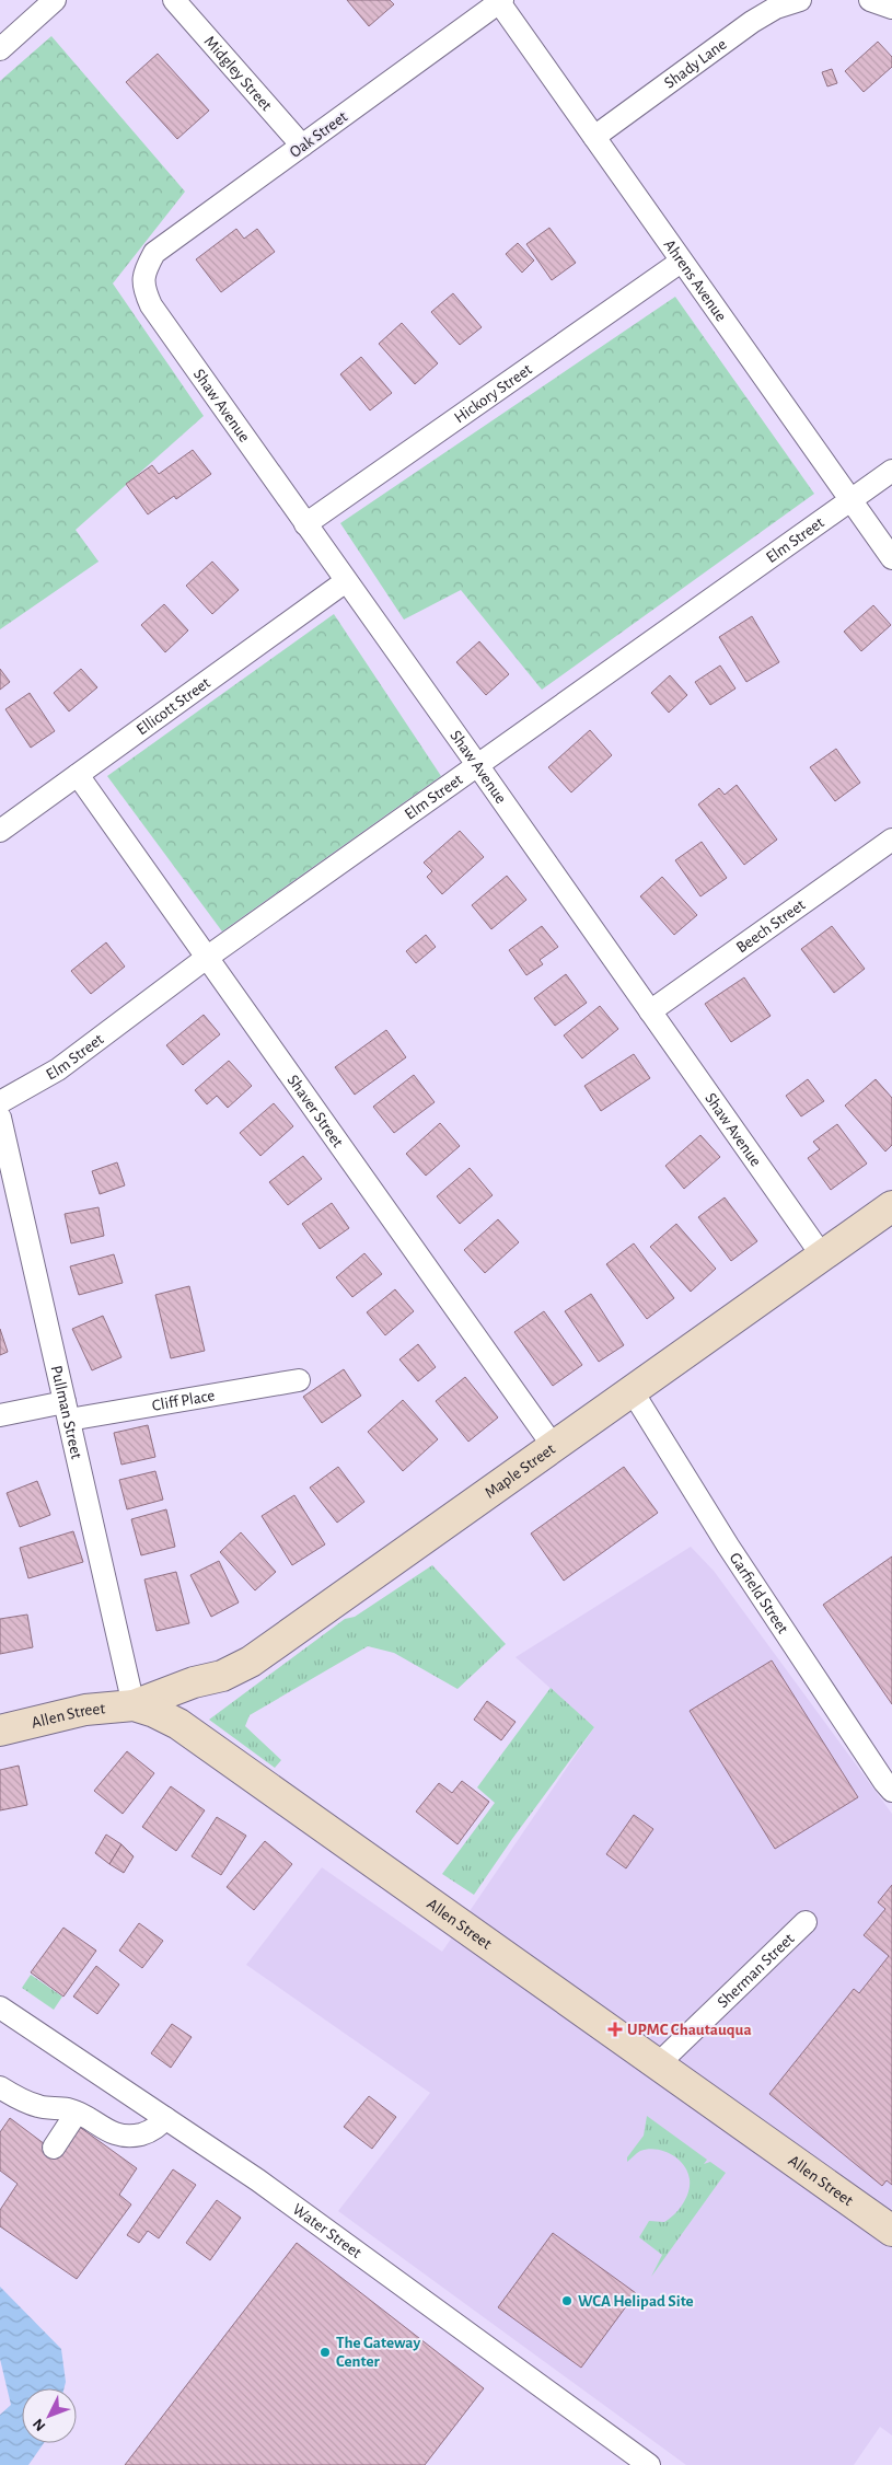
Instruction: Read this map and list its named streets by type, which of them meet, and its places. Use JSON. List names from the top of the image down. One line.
{"streets":{"street":["Shady Lane","Midgley Street","Oak Street","Ahrens Avenue","Hickory Street","Shaw Avenue","Elm Street","Ellicott Street","Beech Street","Shaver Street","Cliff Place","Pullman Street","Maple Street","Garfield Street","Allen Street","Sherman Street","Water Street"]},"crossings":[["Shady Lane","Ahrens Avenue"],["Midgley Street","Oak Street"],["Oak Street","Ahrens Avenue"],["Oak Street","Shaw Avenue"],["Ahrens Avenue","Hickory Street"],["Ahrens Avenue","Elm Street"],["Hickory Street","Shaw Avenue"],["Shaw Avenue","Elm Street"],["Shaw Avenue","Ellicott Street"],["Shaw Avenue","Beech Street"],["Shaw Avenue","Maple Street"],["Elm Street","Shaver Street"],["Ellicott Street","Shaver Street"],["Shaver Street","Maple Street"],["Cliff Place","Pullman Street"],["Pullman Street","Maple Street"],["Pullman Street","Allen Street"],["Maple Street","Garfield Street"],["Maple Street","Allen Street"],["Allen Street","Sherman Street"]],"places":{"health":["UPMC Chautauqua"],"other":["WCA Helipad Site","The Gateway Center"]},"north":"bottom left"}
